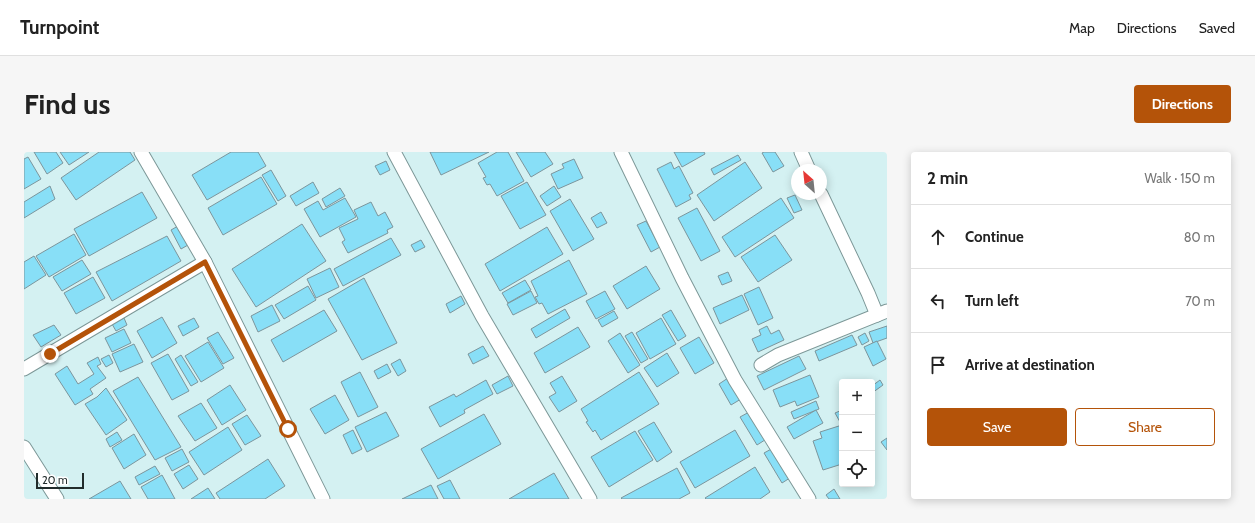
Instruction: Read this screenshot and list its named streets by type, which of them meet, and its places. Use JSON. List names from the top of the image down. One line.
{"scale_bar":"20 m","north":"top left","page":{"header":"Turnpoint","nav":["Map","Directions","Saved"],"buttons":["Directions",["Save","Share"]],"title":"Find us","heading":["2 min","Walk · 150 m"],"list":[["Continue","80 m"],["Turn left","70 m"],"Arrive at destination"],"map_buttons":["+","−"],"scale":"20 m"}}
